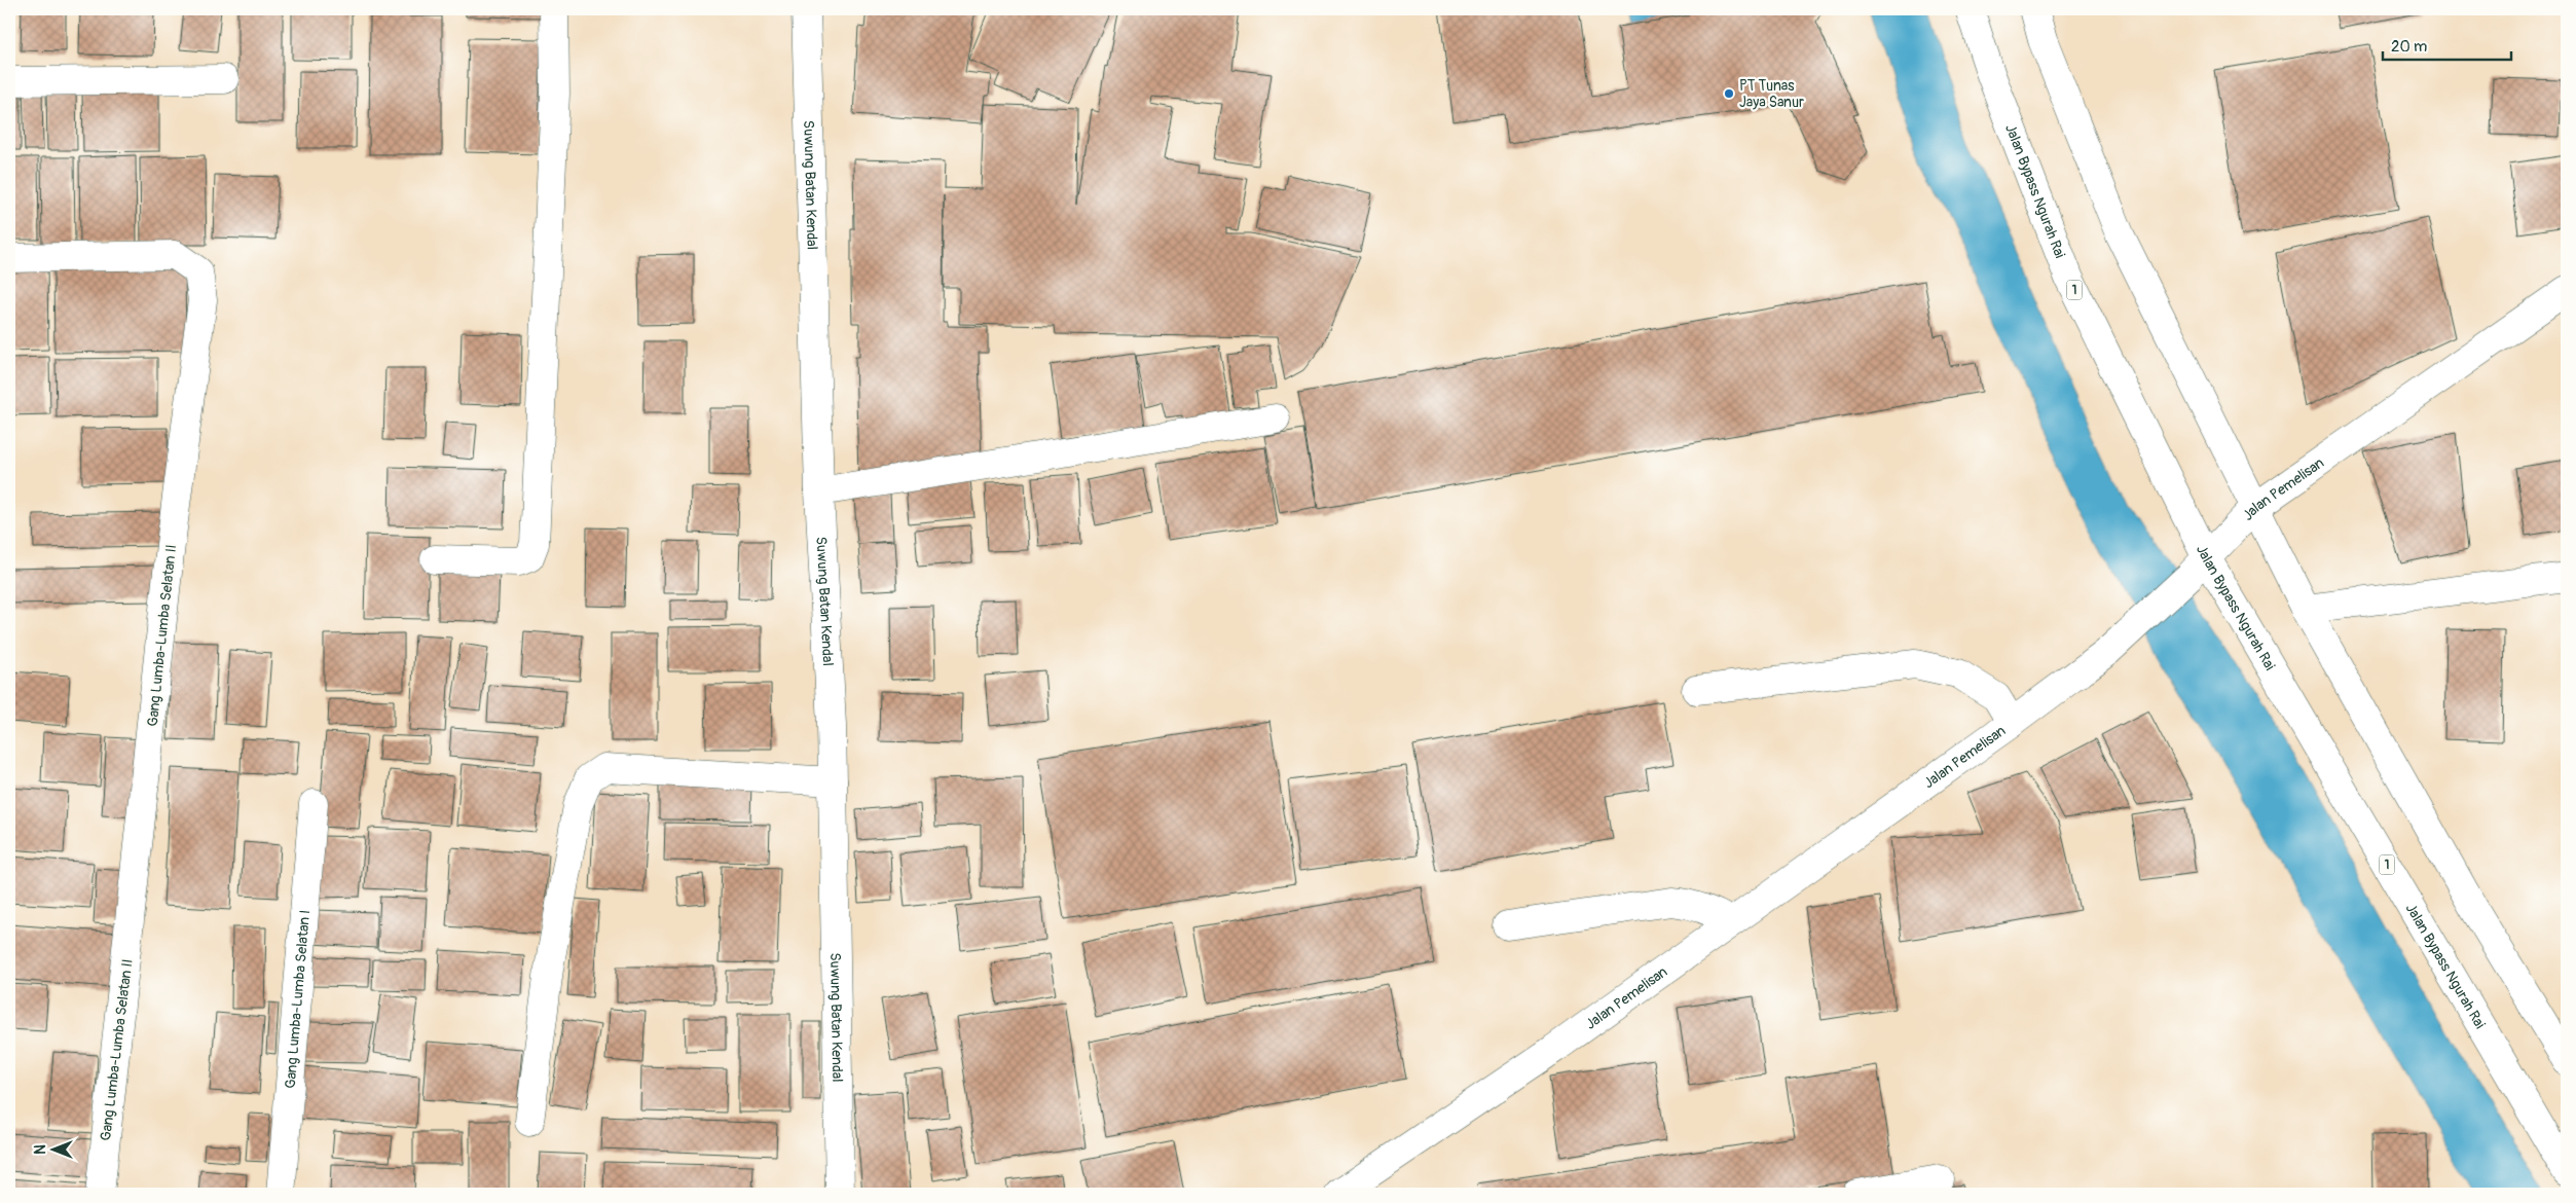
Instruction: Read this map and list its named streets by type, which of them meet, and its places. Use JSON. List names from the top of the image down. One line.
{"streets":{"main road":["Suwung Batan Kendal","Jalan Bypass Ngurah Rai","1","Jalan Pemelisan","Gang Lumba-Lumba Selatan II","Gang Lumba-Lumba Selatan I"]},"crossings":[["Jalan Bypass Ngurah Rai","Jalan Pemelisan"]],"places":["PT Tunas Jaya Sanur"],"scale_bar":"20 m","north":"left"}
